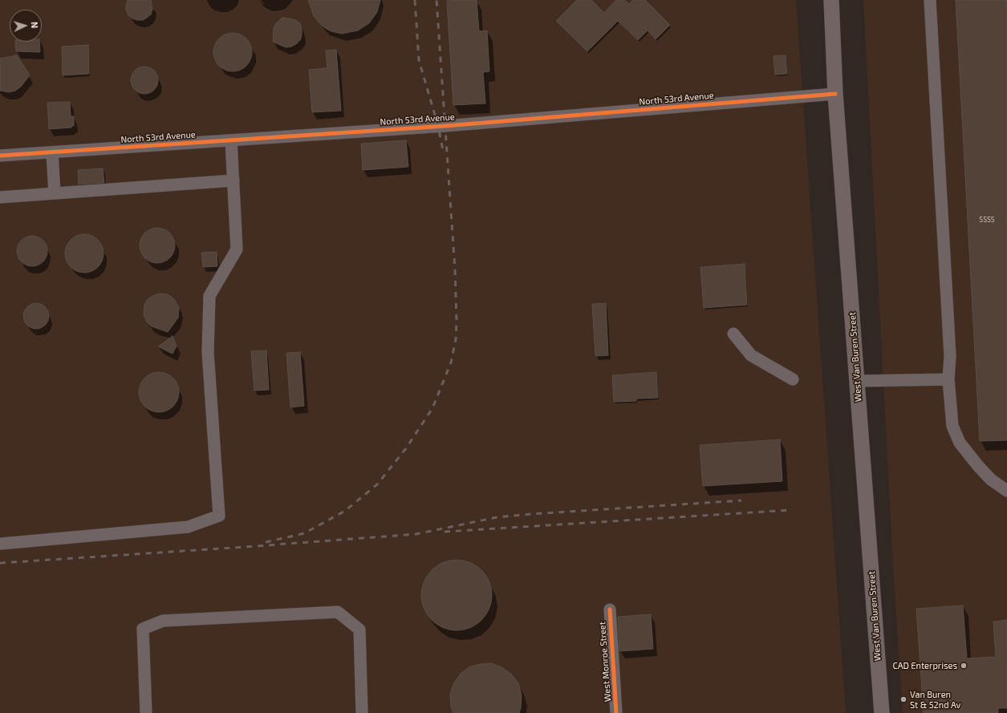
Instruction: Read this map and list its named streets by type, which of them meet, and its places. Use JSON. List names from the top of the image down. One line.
{"streets":{"main road":["West Van Buren Street"],"street":["North 53rd Avenue","West Monroe Street"]},"crossings":[["North 53rd Avenue","West Van Buren Street"]],"places":["CAD Enterprises","Van Buren St & 52nd Av"],"house_numbers":["5555"],"north":"right"}
